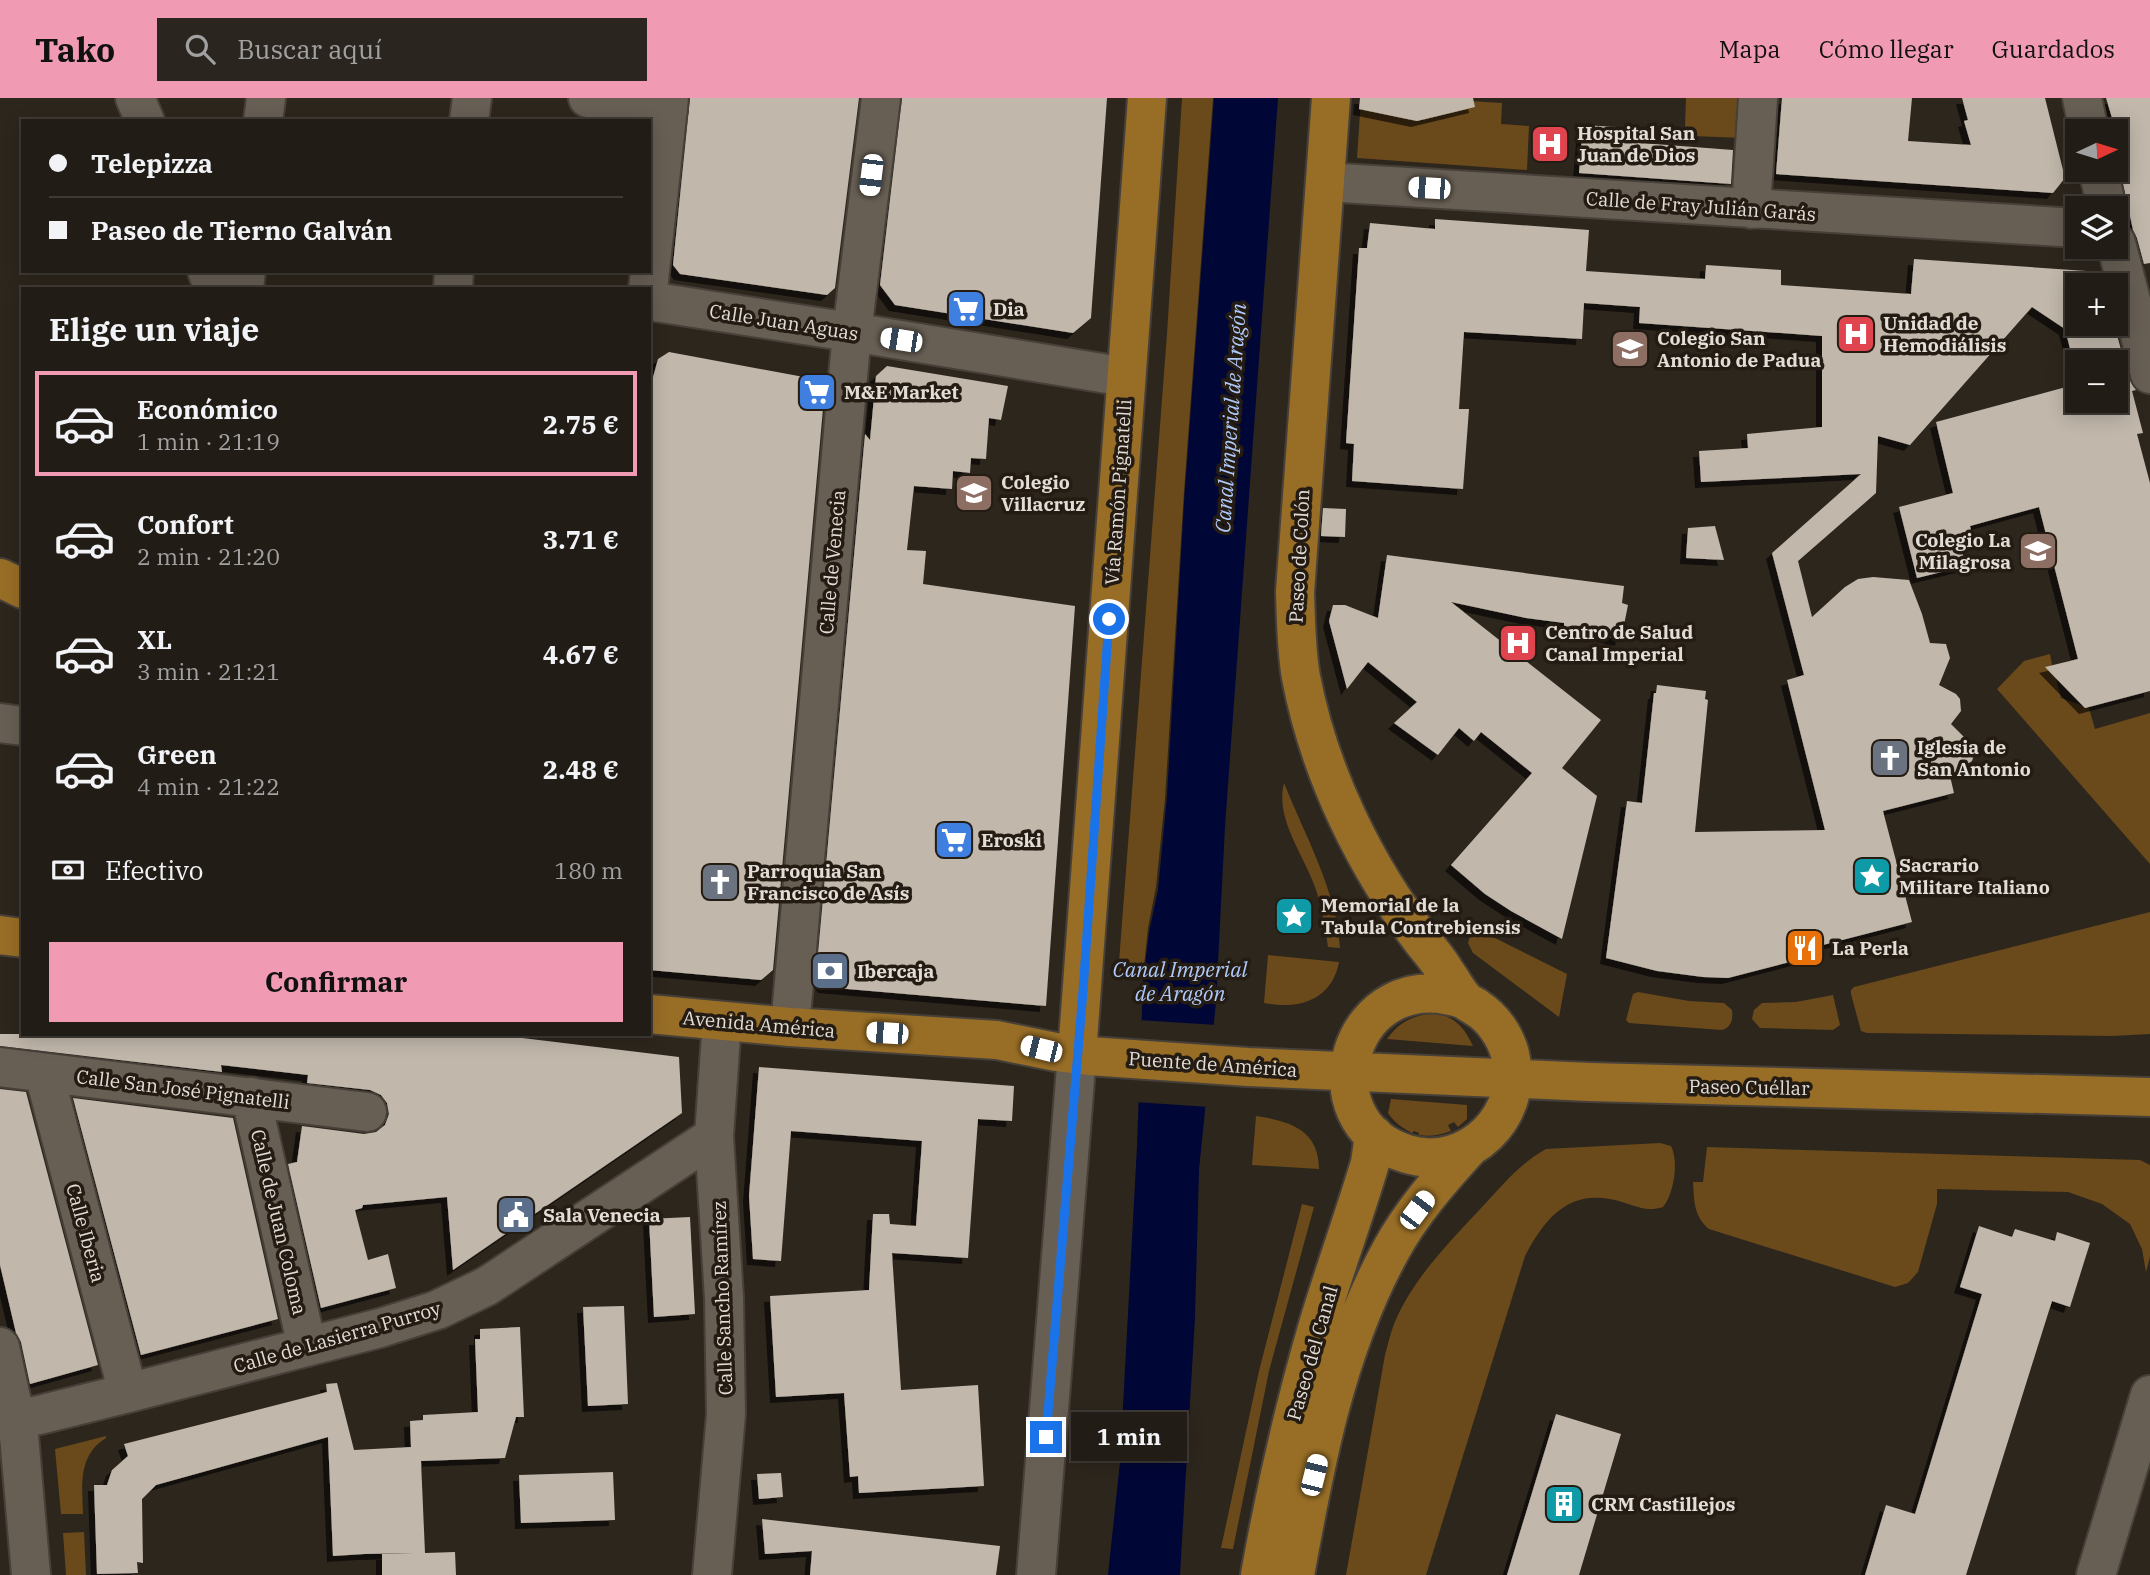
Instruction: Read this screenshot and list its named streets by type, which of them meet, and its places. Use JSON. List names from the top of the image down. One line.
{"streets":{"main road":["Vía Ramón Pignatelli","Paseo de Colón","Avenida América","Puente de América","Paseo Cuéllar","Paseo del Canal"],"street":["Calle de Fray Julián Garás","Calle Juan Aguas","Calle de Venecia","Calle San José Pignatelli","Calle de Juan Coloma","Calle Iberia","Calle Sancho Ramírez","Calle de Lasierra Purroy"]},"crossings":[["Calle de Fray Julián Garás","Paseo de Colón"],["Calle Juan Aguas","Vía Ramón Pignatelli"],["Calle Juan Aguas","Calle de Venecia"],["Vía Ramón Pignatelli","Avenida América"],["Vía Ramón Pignatelli","Puente de América"],["Paseo de Colón","Paseo Cuéllar"],["Paseo de Colón","Paseo del Canal"],["Calle de Venecia","Avenida América"],["Avenida América","Puente de América"],["Avenida América","Calle Sancho Ramírez"],["Puente de América","Paseo Cuéllar"],["Puente de América","Paseo del Canal"],["Paseo Cuéllar","Paseo del Canal"],["Calle San José Pignatelli","Calle de Juan Coloma"],["Calle San José Pignatelli","Calle Iberia"],["Calle de Juan Coloma","Calle de Lasierra Purroy"],["Calle Iberia","Calle de Lasierra Purroy"],["Calle Sancho Ramírez","Calle de Lasierra Purroy"]],"water":["Canal Imperial de Aragón"],"places":{"hospital":["Hospital San Juan de Dios","Unidad de Hemodiálisis","Centro de Salud Canal Imperial"],"supermarket":["Dia","M&E Market","Eroski"],"school or university":["Colegio San Antonio de Padua","Colegio Villacruz","Colegio La Milagrosa"],"church":["Iglesia de San Antonio","Parroquia San Francisco de Asís"],"place":["Sacrario Militare Italiano","Memorial de la Tabula Contrebiensis"],"restaurant":["La Perla"],"bank":["Ibercaja"],"public building":["Sala Venecia"],"building":["CRM Castillejos"]},"north":"right","page":{"header":"Tako","search":"Buscar aquí","nav":["Mapa","Cómo llegar","Guardados"],"map_buttons":["+","−"],"banner":["Telepizza","Paseo de Tierno Galván"],"heading":"Elige un viaje","list":[{"name":"Económico","note":"1 min · 21:19","value":"2.75 €"},{"name":"Confort","note":"2 min · 21:20","value":"3.71 €"},{"name":"XL","note":"3 min · 21:21","value":"4.67 €"},{"name":"Green","note":"4 min · 21:22","value":"2.48 €"}],"pay":["Efectivo","180 m"],"buttons":"Confirmar","bubble":"1 min"}}
